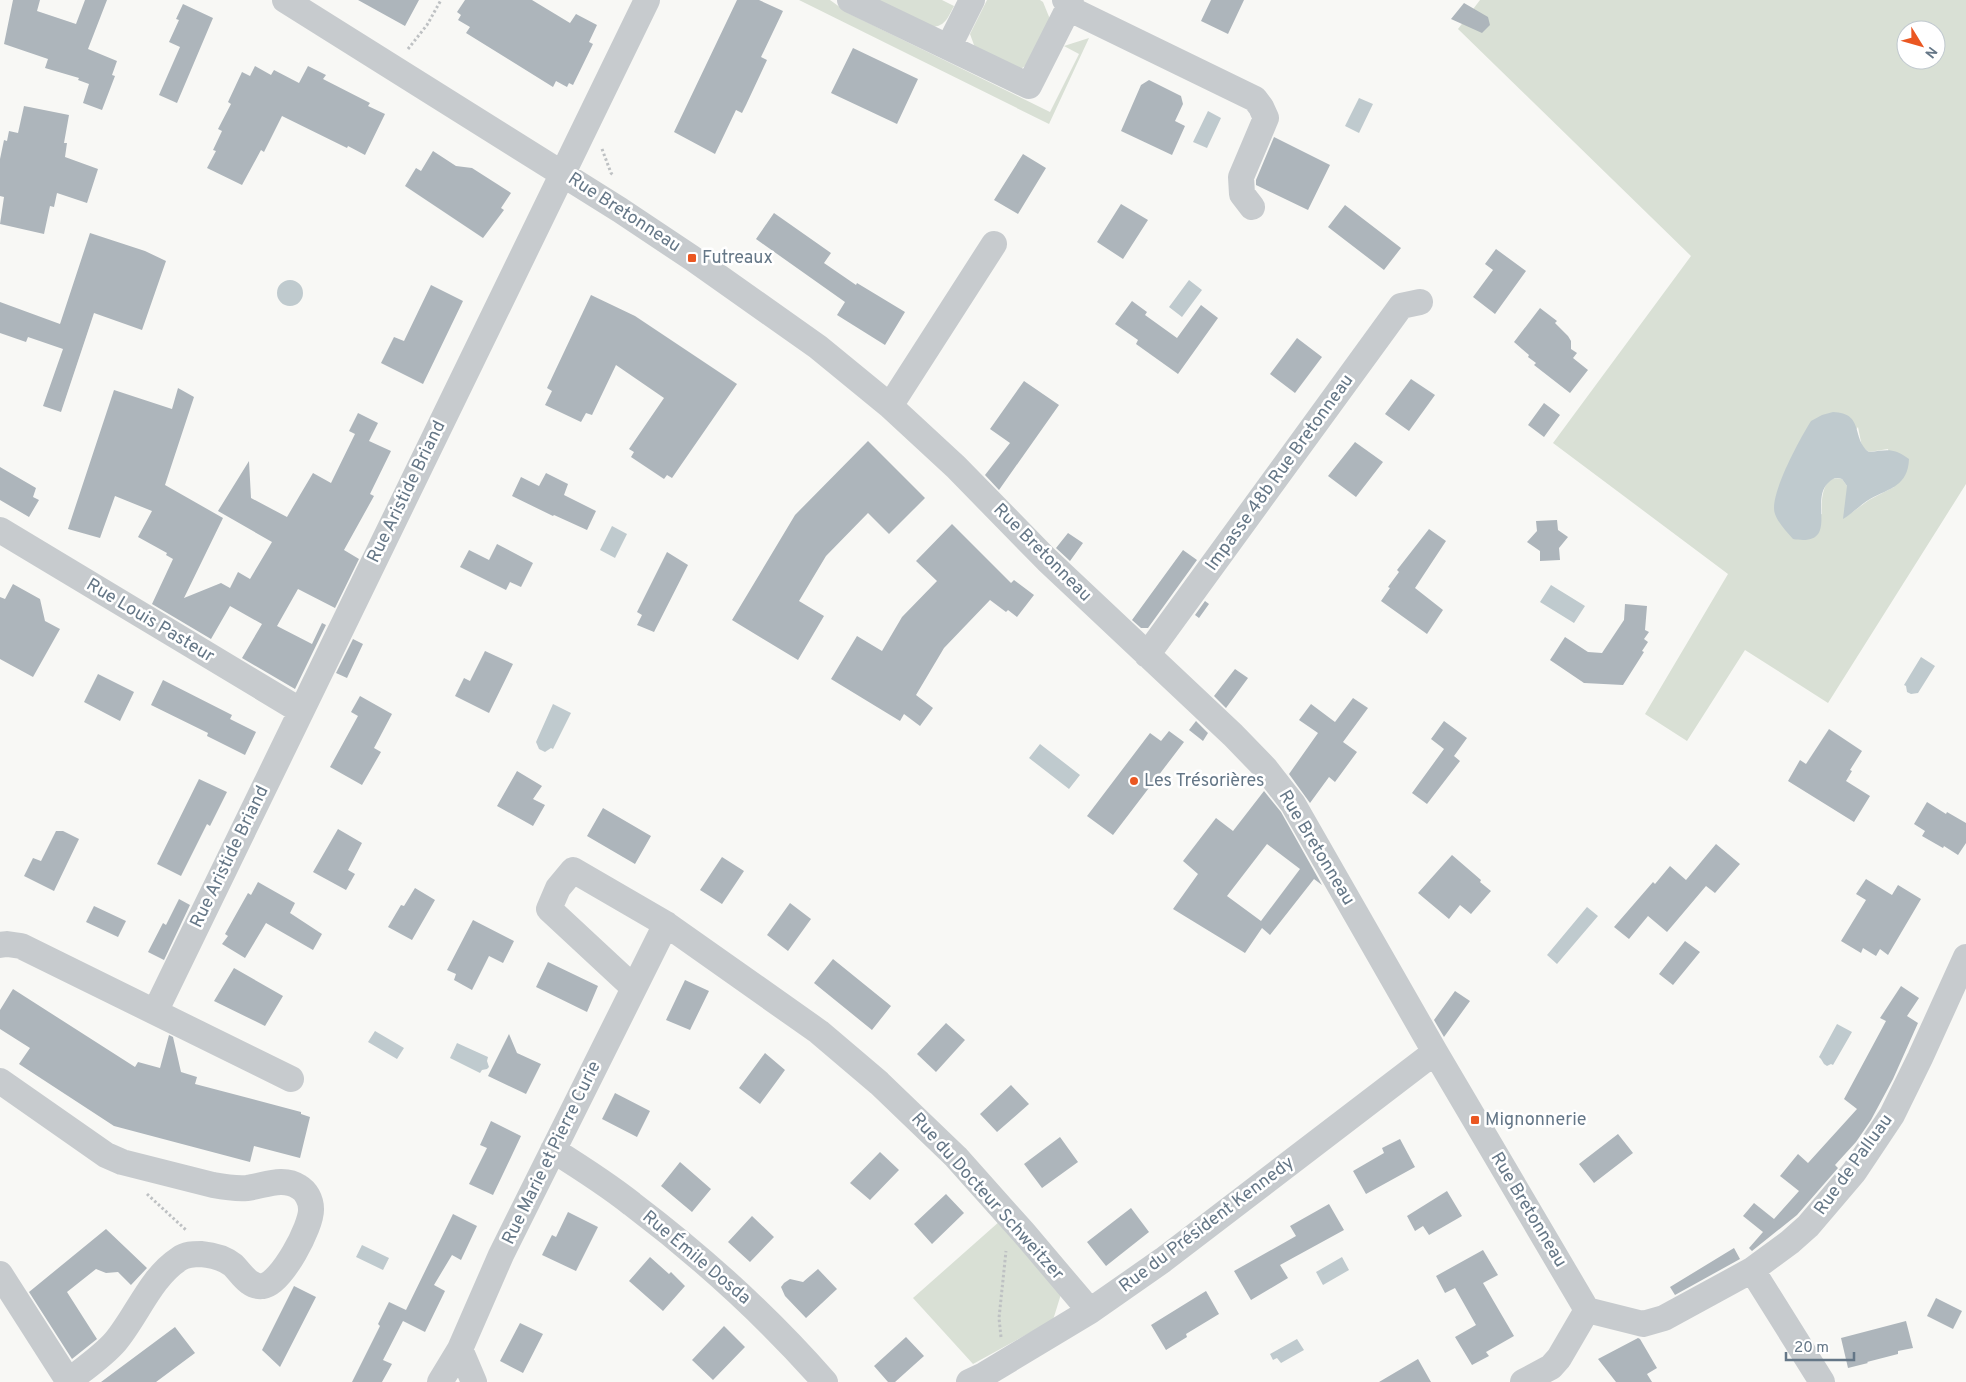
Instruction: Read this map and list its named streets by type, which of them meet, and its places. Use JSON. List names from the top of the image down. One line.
{"streets":{"street":["Rue Bretonneau","Impasse 48b Rue Bretonneau","Rue Aristide Briand","Rue Louis Pasteur","Rue Marie et Pierre Curie","Rue de Palluau","Rue du Docteur Schweitzer","Rue du Président Kennedy","Rue Émile Dosda"]},"crossings":[["Rue Bretonneau","Impasse 48b Rue Bretonneau"],["Rue Bretonneau","Rue Aristide Briand"],["Rue Bretonneau","Rue de Palluau"],["Rue Bretonneau","Rue du Président Kennedy"],["Rue Aristide Briand","Rue Louis Pasteur"],["Rue Marie et Pierre Curie","Rue du Docteur Schweitzer"],["Rue Marie et Pierre Curie","Rue Émile Dosda"],["Rue du Docteur Schweitzer","Rue du Président Kennedy"]],"places":{"transit":["Futreaux","Mignonnerie"],"other":["Les Trésorières"]},"scale_bar":"20 m","north":"bottom right"}
